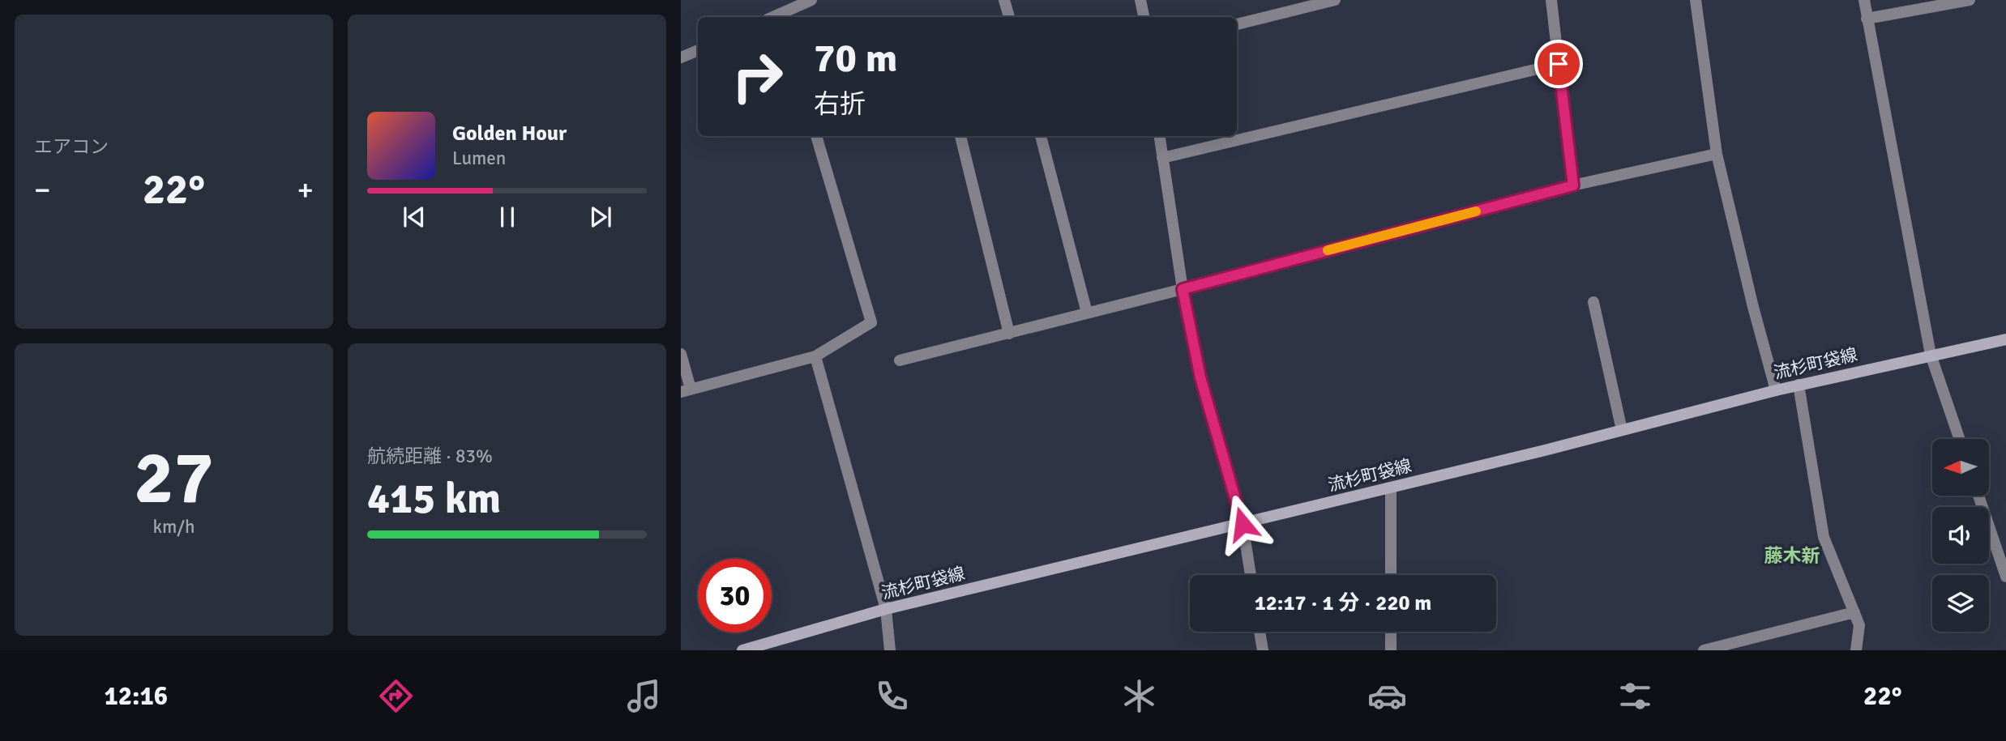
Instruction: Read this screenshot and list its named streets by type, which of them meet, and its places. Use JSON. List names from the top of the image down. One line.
{"streets":{"main road":["流杉町袋線"]},"districts":["藤木新"],"north":"left","page":{"tile":["エアコン",["27","km/h"],["航続距離 · 83%","415 km"]],"turn":["70 m","右折"],"song":["Golden Hour","Lumen"],"heat":["−","22°","+"],"limit":"30","trip":"12:17 · 1 分 · 220 m","tabs":["12:16","22°"]}}
